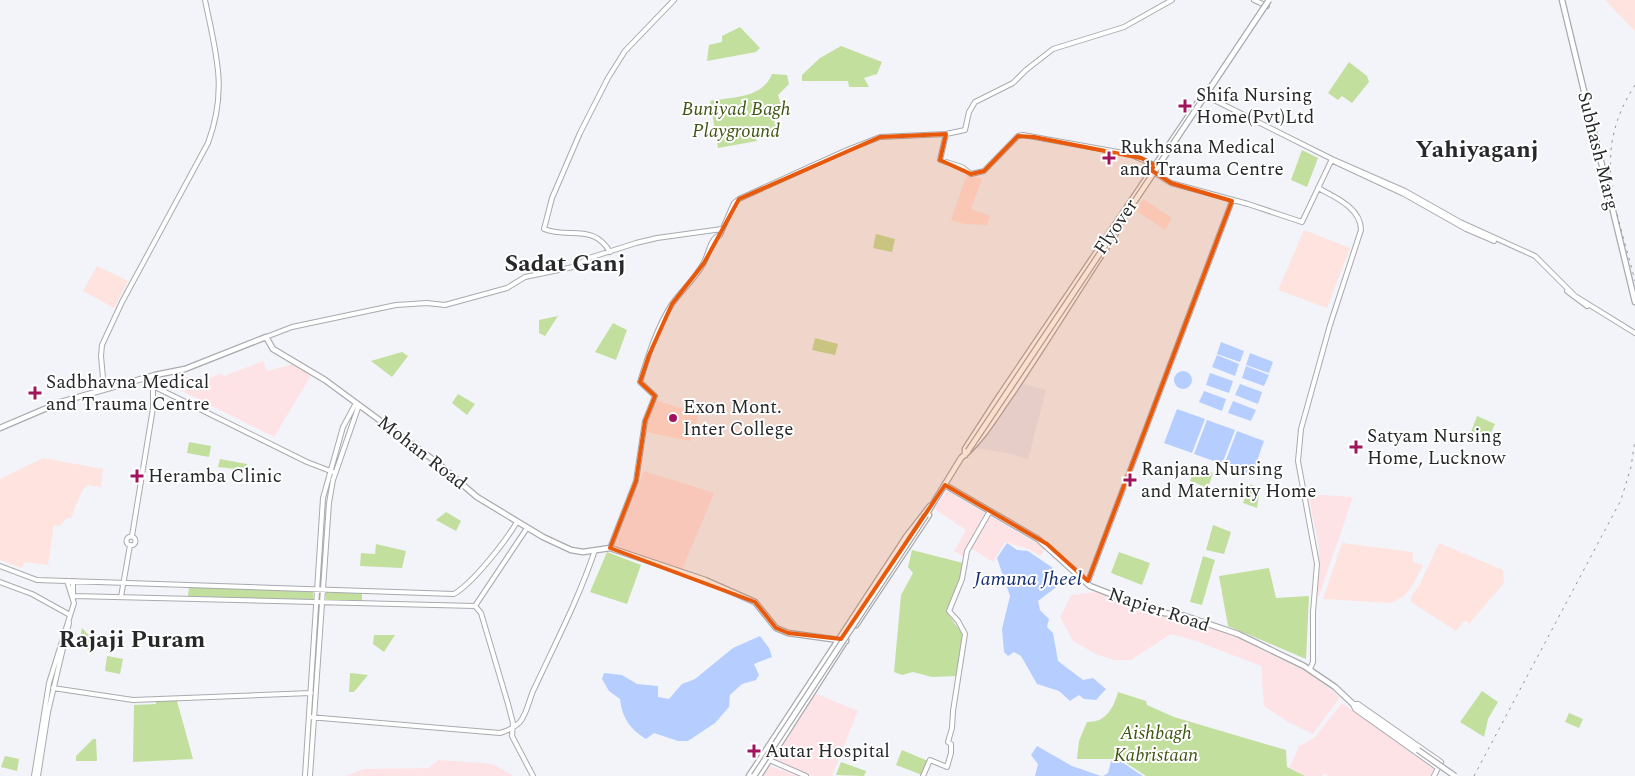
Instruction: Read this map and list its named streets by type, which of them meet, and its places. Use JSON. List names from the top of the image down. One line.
{"streets":{"main road":["Subhash Marg","Flyover","Mohan Road","Napier Road"]},"districts":["Yahiyaganj","Sadat Ganj","Rajaji Puram"],"water":["Jamuna Jheel"],"parks":["Buniyad Bagh Playground","Aishbagh Kabristaan"],"places":{"health":["Shifa Nursing Home(Pvt)Ltd","Rukhsana Medical and Trauma Centre","Sadbhavna Medical and Trauma Centre","Satyam Nursing Home, Lucknow","Heramba Clinic","Ranjana Nursing and Maternity Home","Autar Hospital"],"other":["Exon Mont. Inter College"]}}
